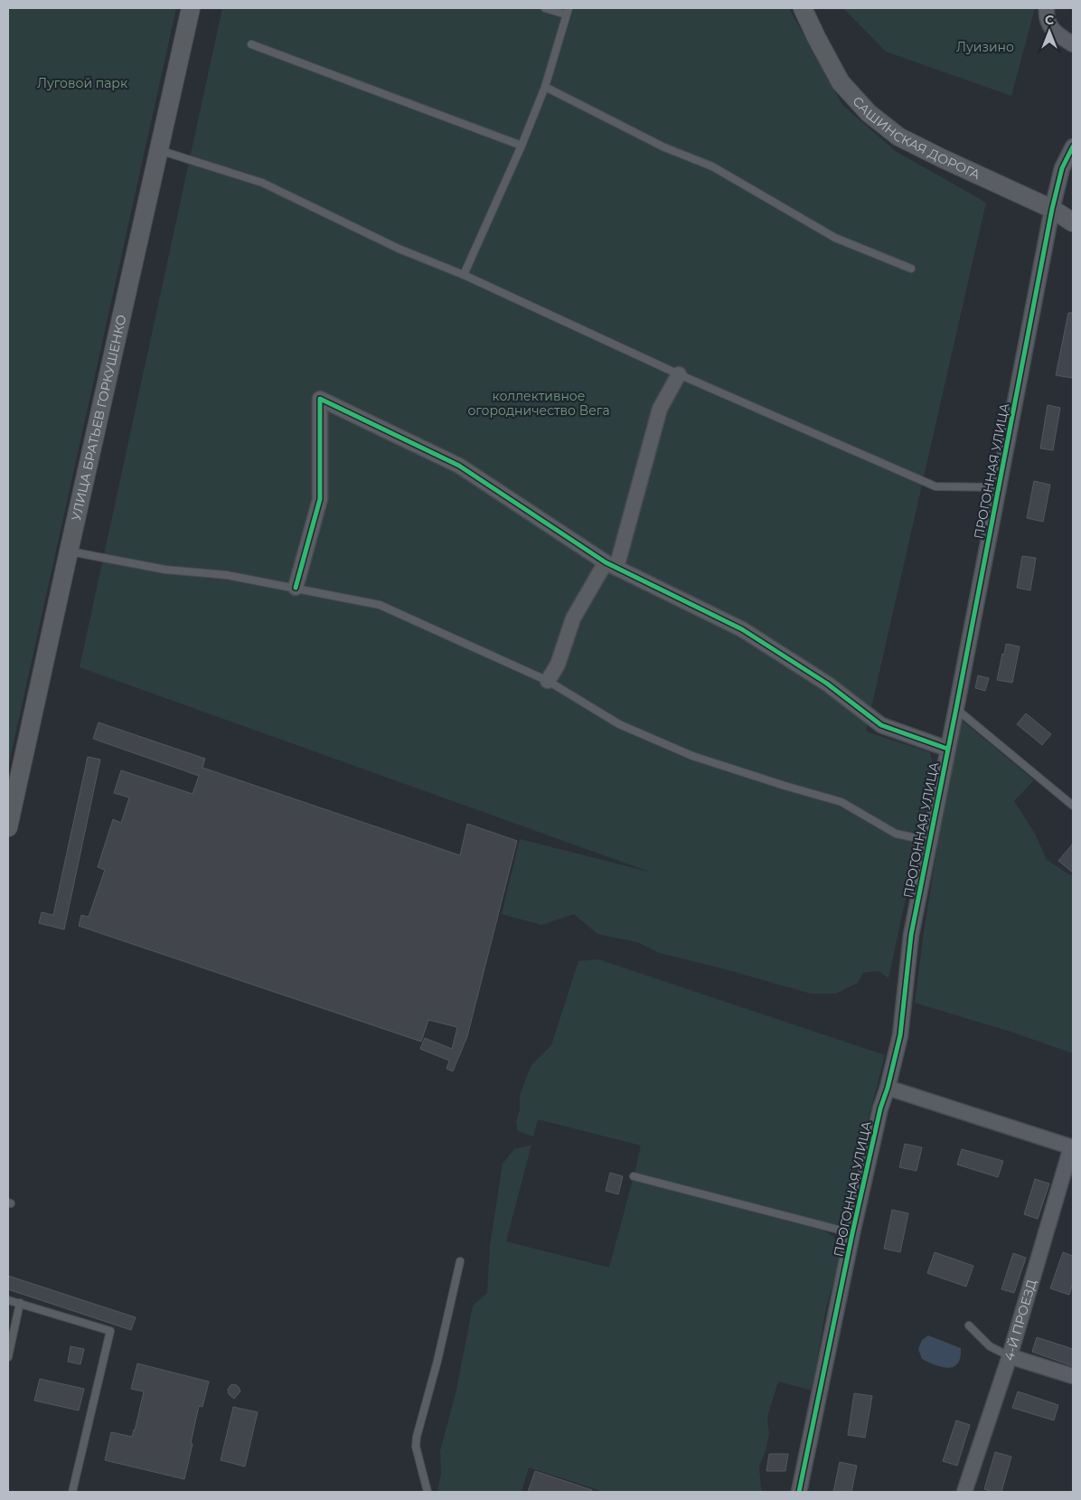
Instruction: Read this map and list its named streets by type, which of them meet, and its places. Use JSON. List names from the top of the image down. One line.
{"streets":{"street":["САШИНСКАЯ ДОРОГА","УЛИЦА БРАТЬЕВ ГОРКУШЕНКО","ПРОГОННАЯ УЛИЦА","4-Й ПРОЕЗД"]},"crossings":[["САШИНСКАЯ ДОРОГА","ПРОГОННАЯ УЛИЦА"]],"parks":["Луизино","Луговой парк","коллективное огородничество Вега"],"north":"top"}
